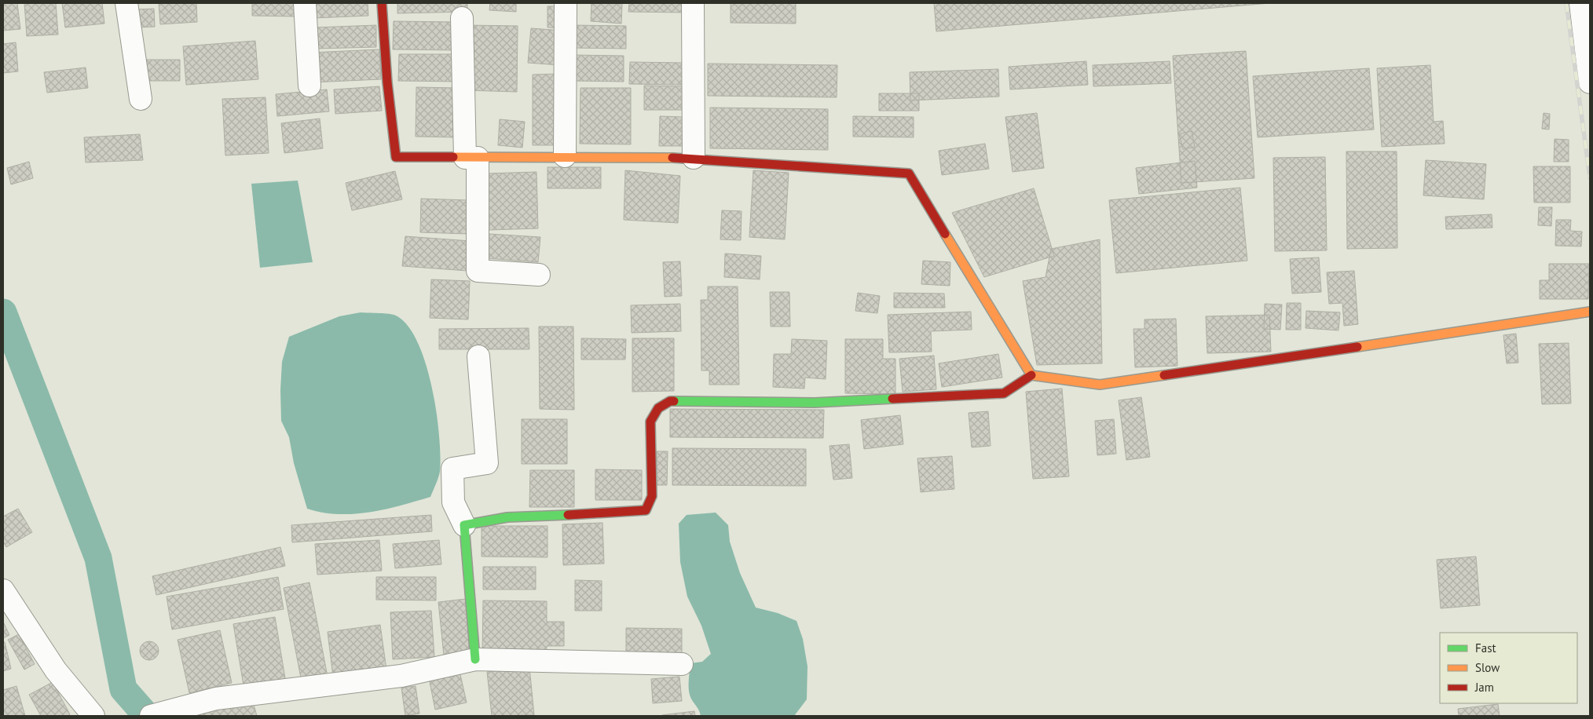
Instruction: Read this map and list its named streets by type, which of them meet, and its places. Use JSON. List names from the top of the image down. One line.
{"legend":["Fast","Slow","Jam"]}
